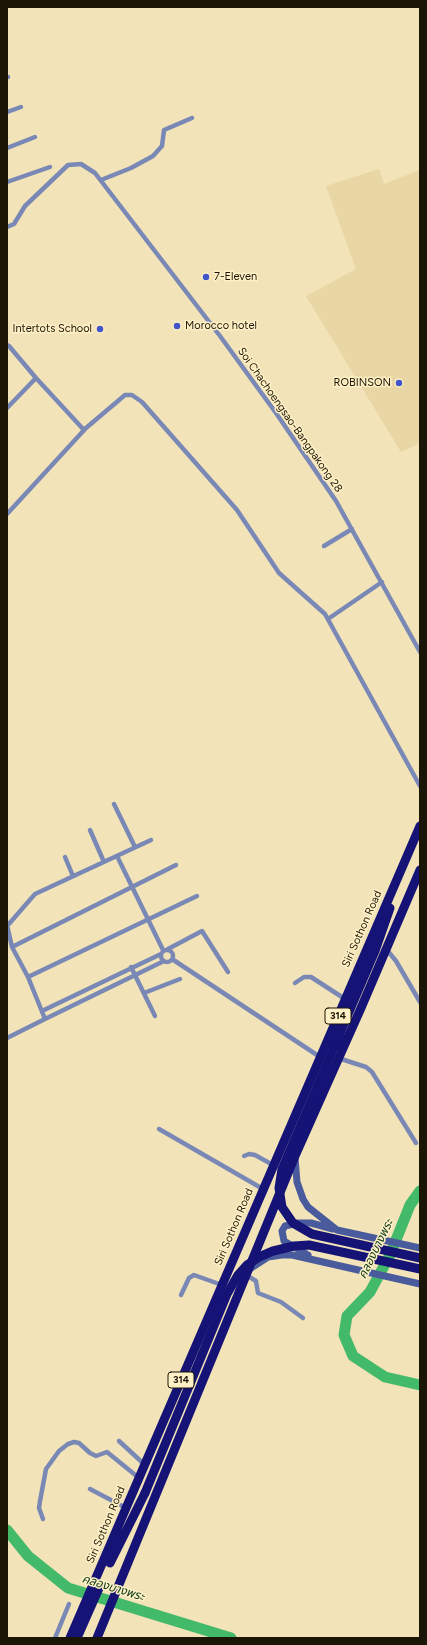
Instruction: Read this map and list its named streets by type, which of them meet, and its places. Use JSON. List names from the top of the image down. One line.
{"streets":{"highway":["Siri Sothon Road","314"],"street":["Soi Chachoengsao-Bangpakong 28"]},"water":["คลองบางพระ"],"places":["7-Eleven","Morocco hotel","Intertots School","ROBINSON"]}
